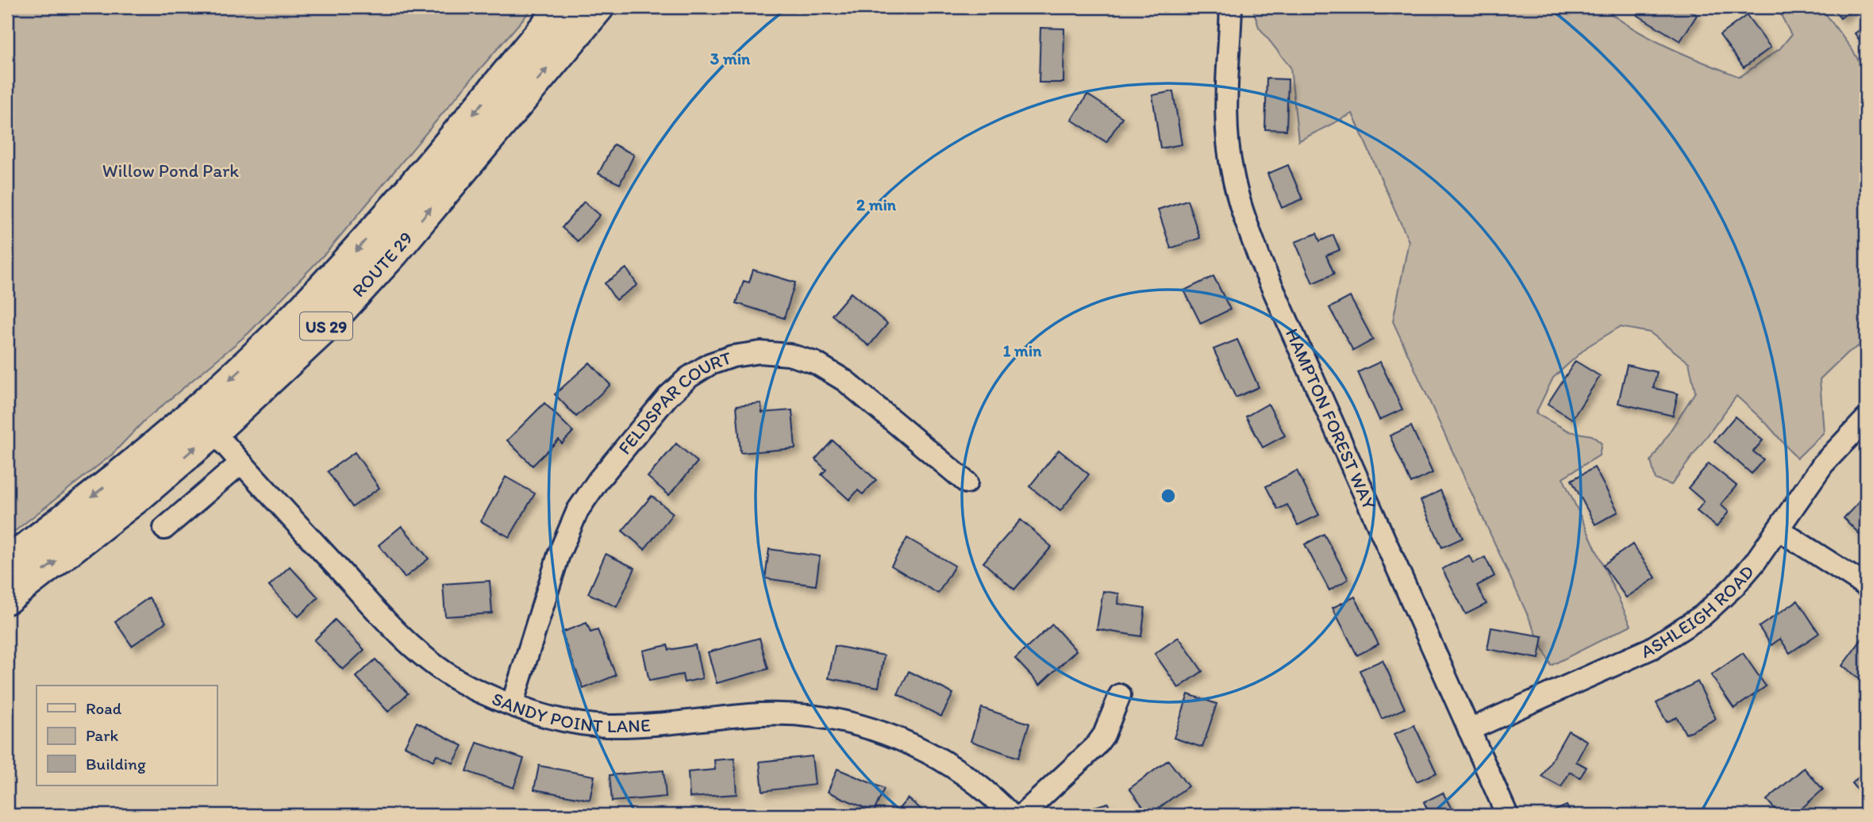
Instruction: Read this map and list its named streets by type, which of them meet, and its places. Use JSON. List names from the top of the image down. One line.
{"streets":{"main road":["ROUTE 29","US 29"],"street":["FELDSPAR COURT","HAMPTON FOREST WAY","ASHLEIGH ROAD","SANDY POINT LANE"]},"crossings":[["ROUTE 29","SANDY POINT LANE"],["FELDSPAR COURT","SANDY POINT LANE"],["HAMPTON FOREST WAY","ASHLEIGH ROAD"]],"parks":["Willow Pond Park"],"legend":["Road","Park","Building"],"rings":["3 min","2 min","1 min"]}
